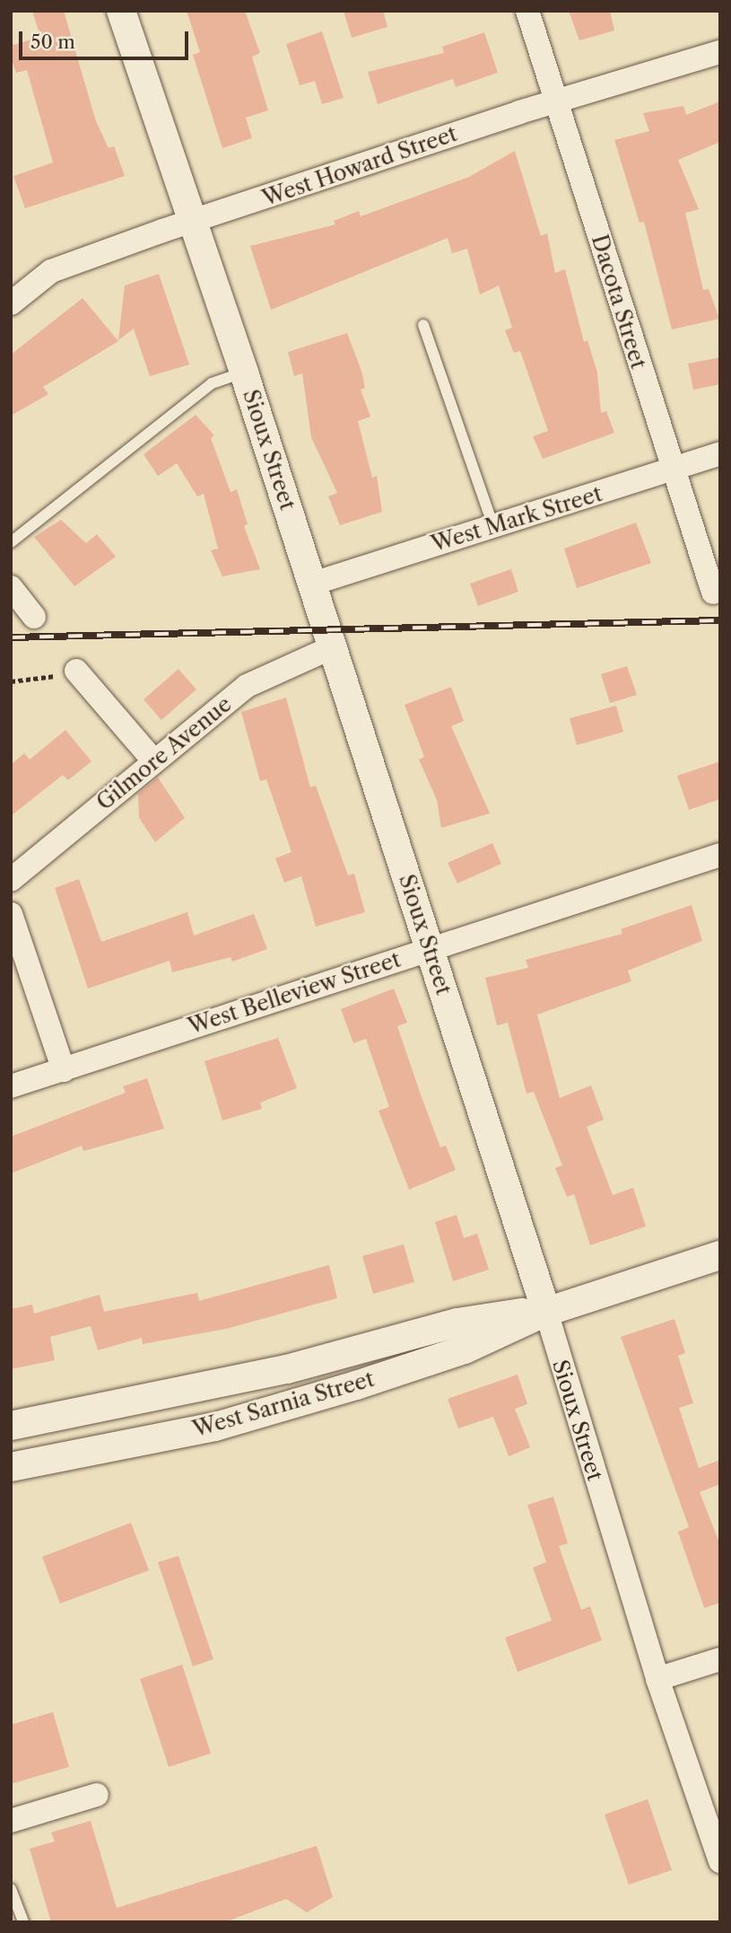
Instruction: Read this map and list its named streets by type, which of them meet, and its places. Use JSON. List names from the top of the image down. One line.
{"streets":{"street":["West Howard Street","Dacota Street","Sioux Street","West Mark Street","Gilmore Avenue","West Belleview Street","West Sarnia Street"]},"crossings":[["West Howard Street","Dacota Street"],["West Howard Street","Sioux Street"],["Dacota Street","West Mark Street"],["Sioux Street","West Mark Street"],["Sioux Street","Gilmore Avenue"],["Sioux Street","West Belleview Street"],["Sioux Street","West Sarnia Street"]],"scale_bar":"50 m"}
